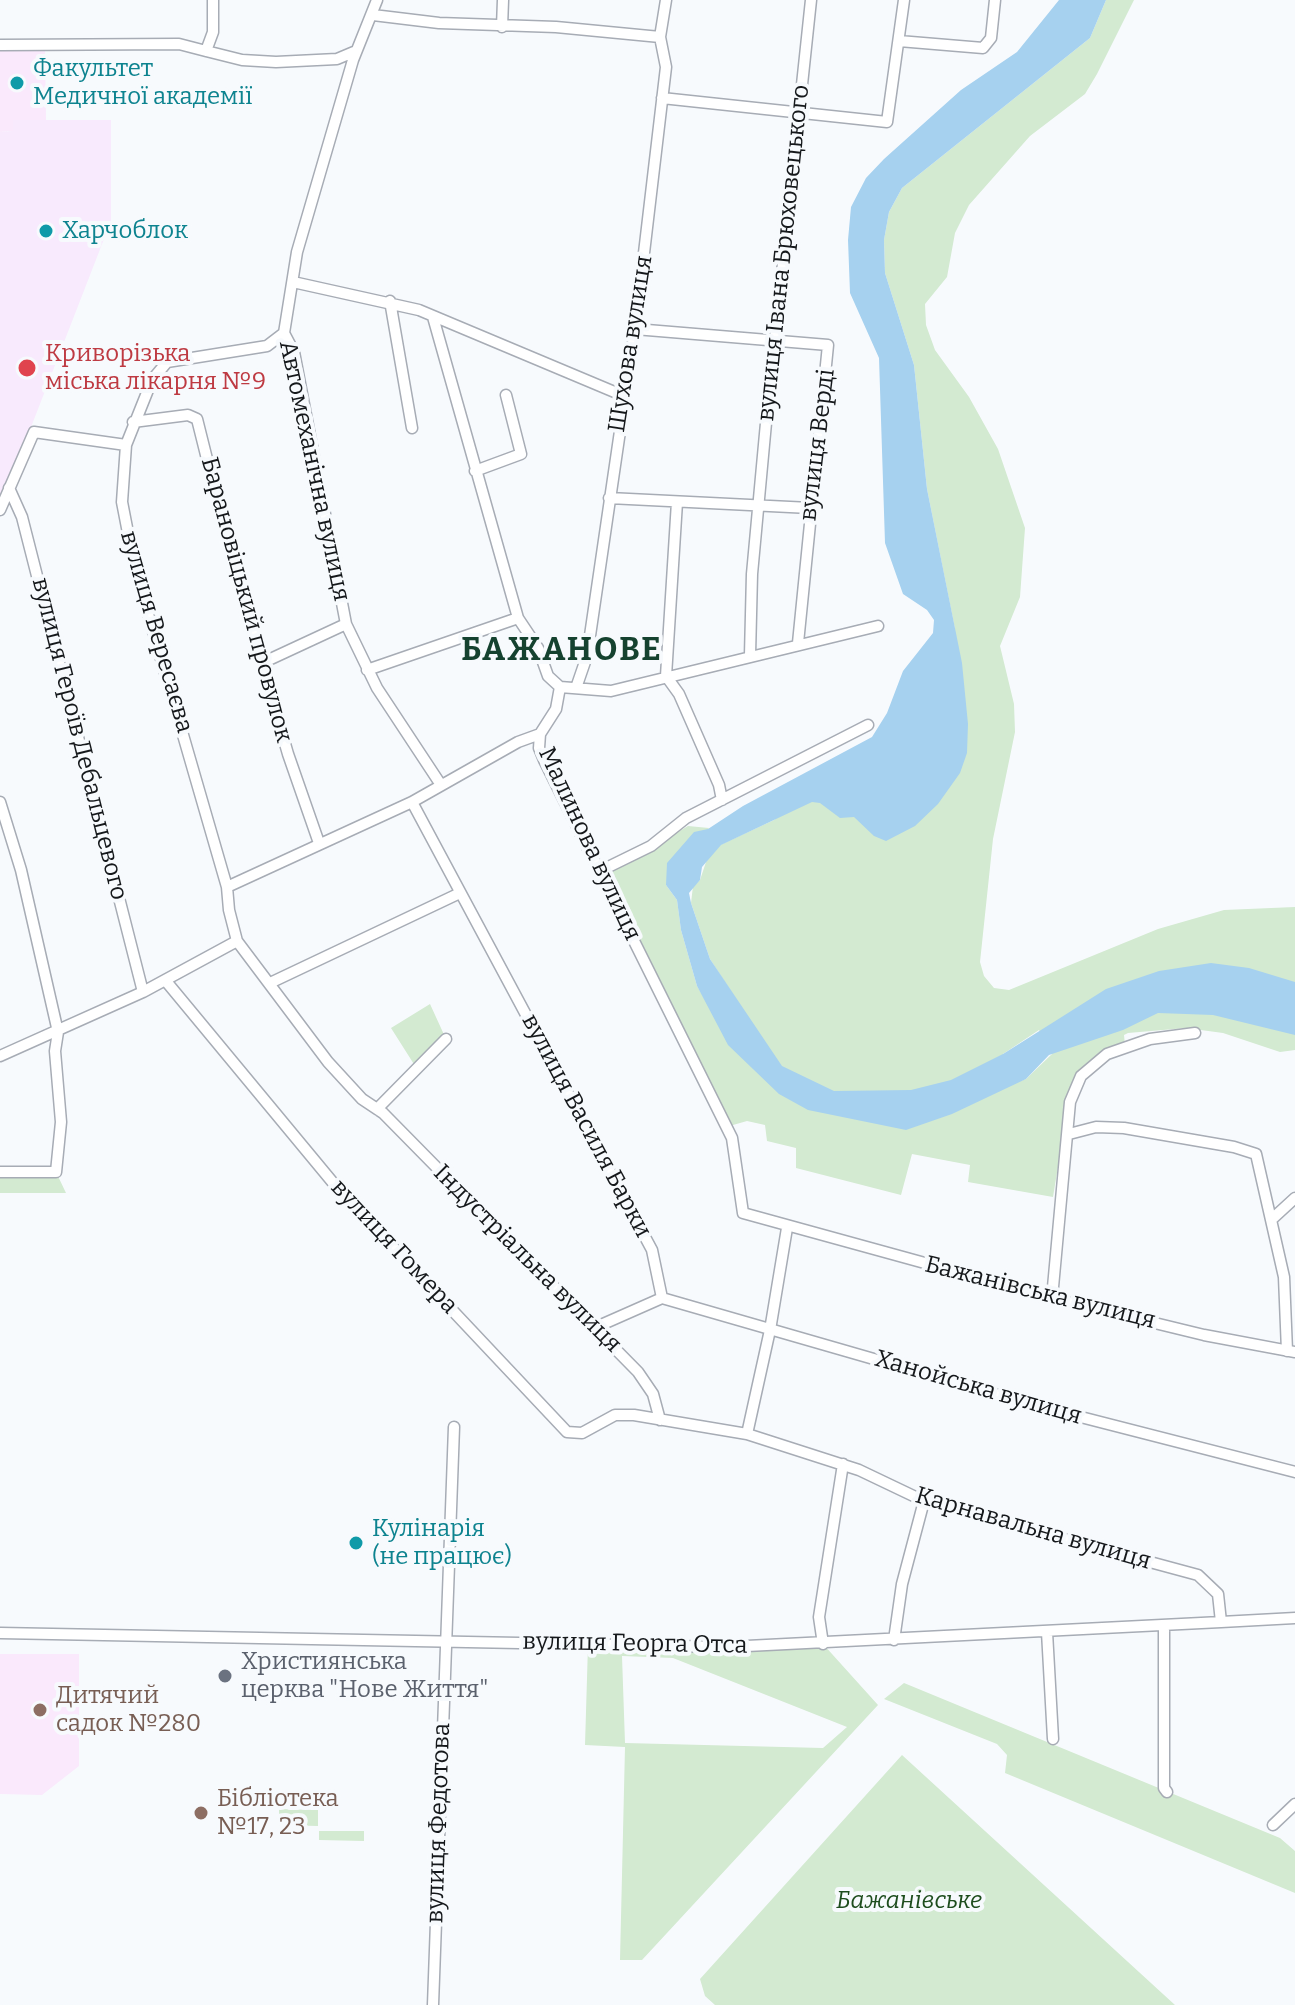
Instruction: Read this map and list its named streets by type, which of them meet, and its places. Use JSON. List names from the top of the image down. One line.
{"streets":{"street":["вулиця Івана Брюховецького","Шухова вулиця","вулиця Верді","Автомеханічна вулиця","Барановіцький провулок","вулиця Вересаєва","вулиця Героїв Дебальцевого","Малинова вулиця","вулиця Василя Барки","вулиця Гомера","Індустріальна вулиця","Бажанівська вулиця","Ханойська вулиця","Карнавальна вулиця","вулиця Георга Отса","вулиця Федотова"]},"crossings":[["вулиця Івана Брюховецького","вулиця Верді"],["Шухова вулиця","вулиця Верді"],["Автомеханічна вулиця","вулиця Вересаєва"],["Барановіцький провулок","вулиця Вересаєва"],["вулиця Вересаєва","Індустріальна вулиця"],["Малинова вулиця","Бажанівська вулиця"],["вулиця Василя Барки","Ханойська вулиця"],["вулиця Гомера","Індустріальна вулиця"],["вулиця Гомера","Карнавальна вулиця"],["Карнавальна вулиця","вулиця Георга Отса"],["вулиця Георга Отса","вулиця Федотова"]],"districts":["БАЖАНОВЕ"],"parks":["Бажанівське"],"places":["Факультет Медичної академії","Харчоблок","Криворізька міська лікарня №9","Кулінарія (не працює)","Християнська церква \"Нове Життя\"","Дитячий садок №280","Бібліотека №17, 23"]}
